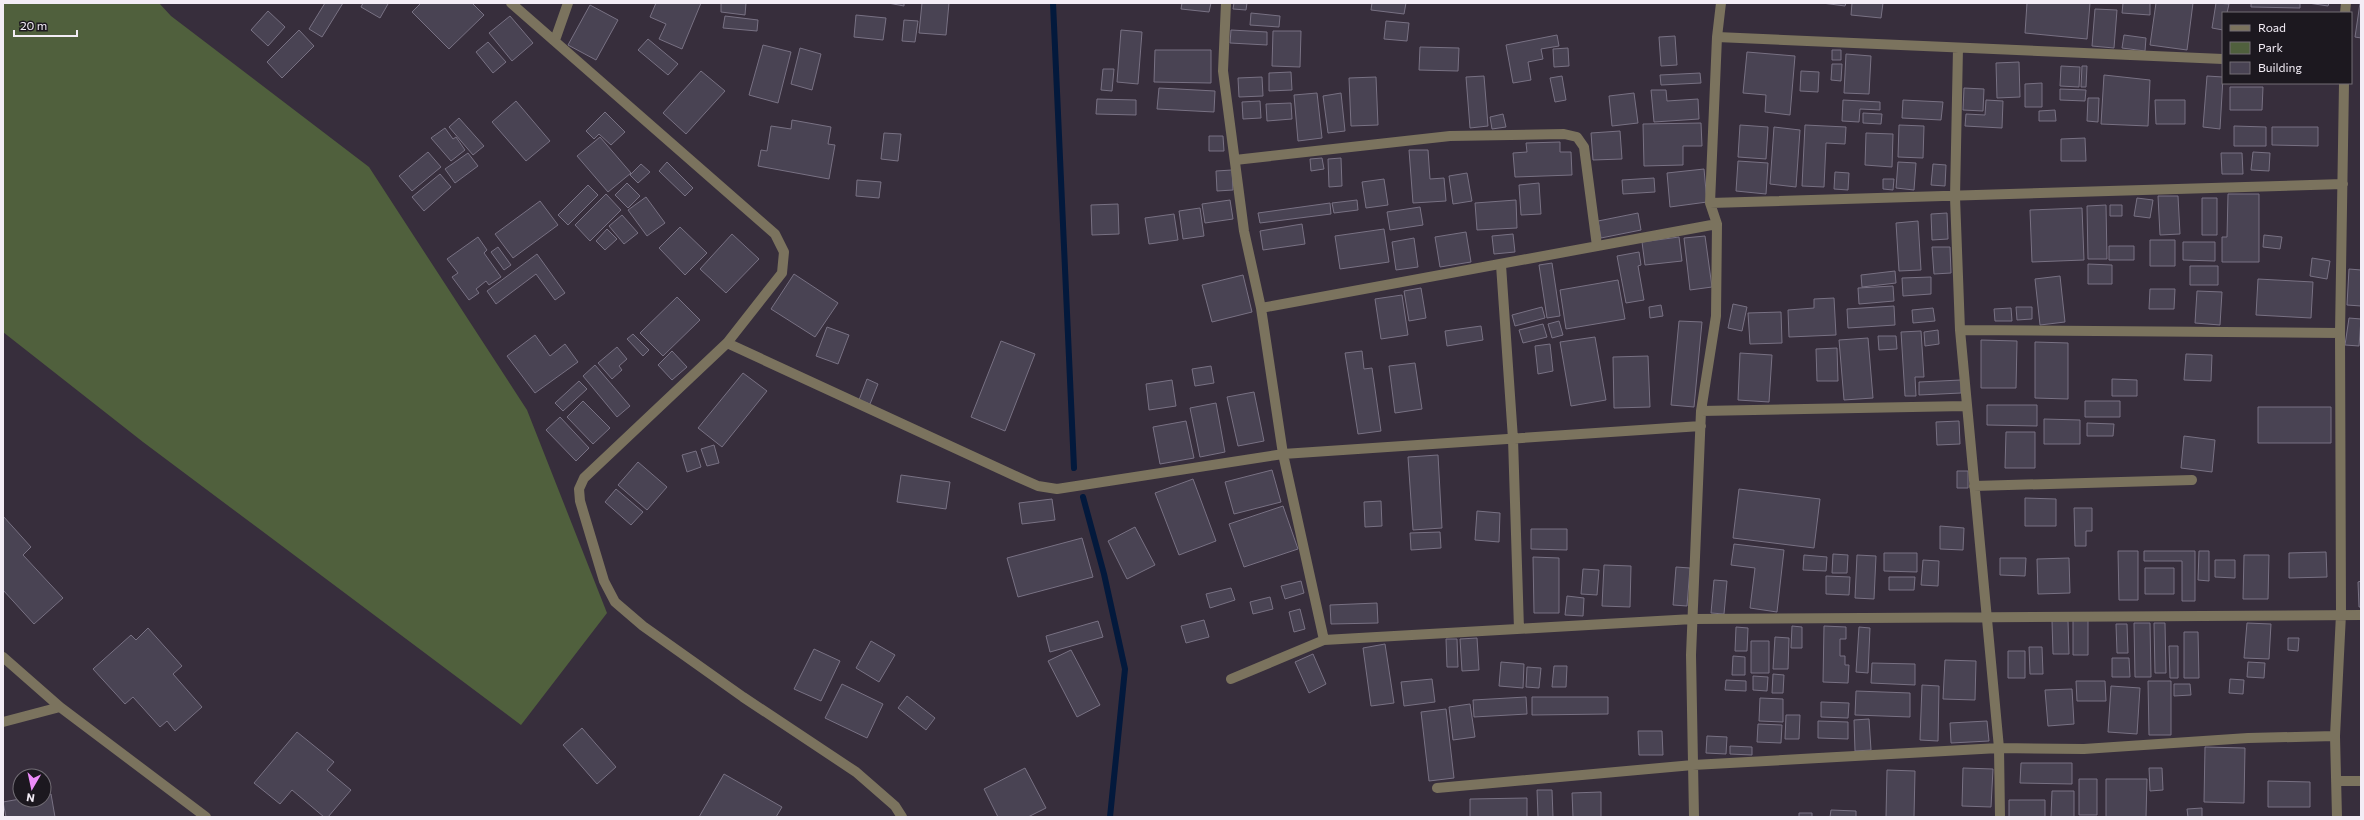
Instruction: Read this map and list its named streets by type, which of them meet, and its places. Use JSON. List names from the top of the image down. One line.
{"legend":["Road","Park","Building"],"scale_bar":"20 m","north":"bottom"}
